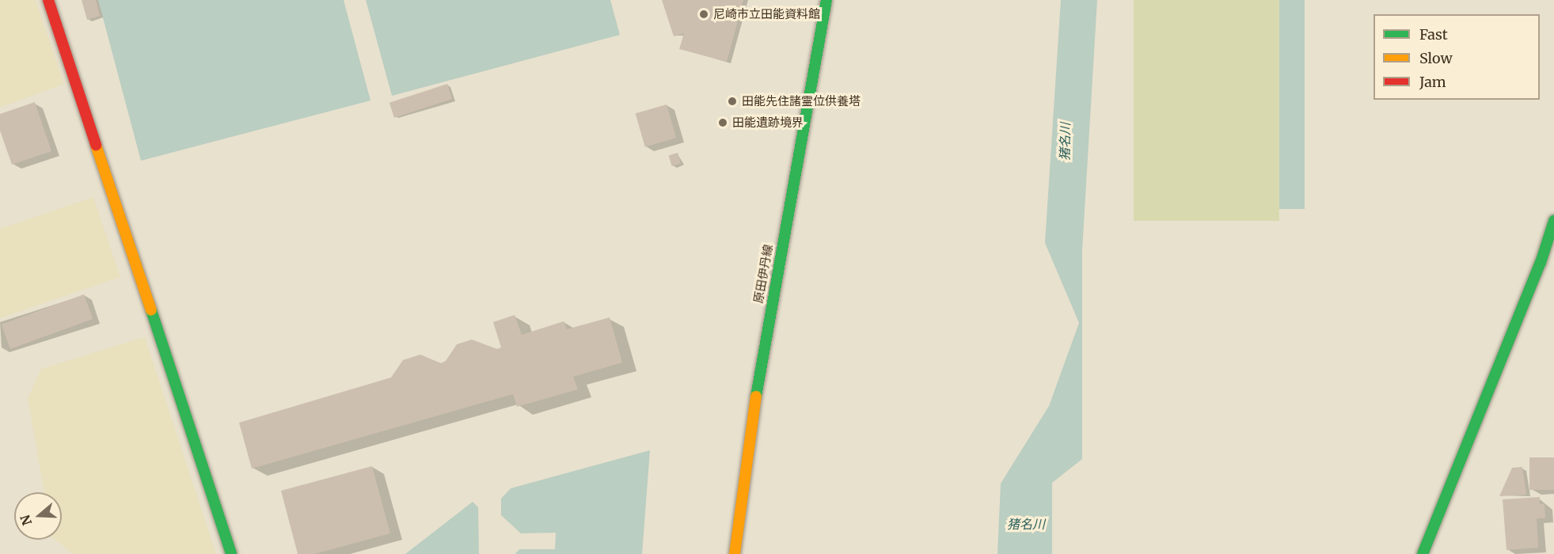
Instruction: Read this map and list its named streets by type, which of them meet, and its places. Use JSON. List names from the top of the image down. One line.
{"streets":{"street":["原田伊丹線"]},"water":["猪名川"],"places":["尼崎市立田能資料館","田能先住諸霊位供養塔","田能遺跡境界"],"legend":["Fast","Slow","Jam"],"north":"left"}
